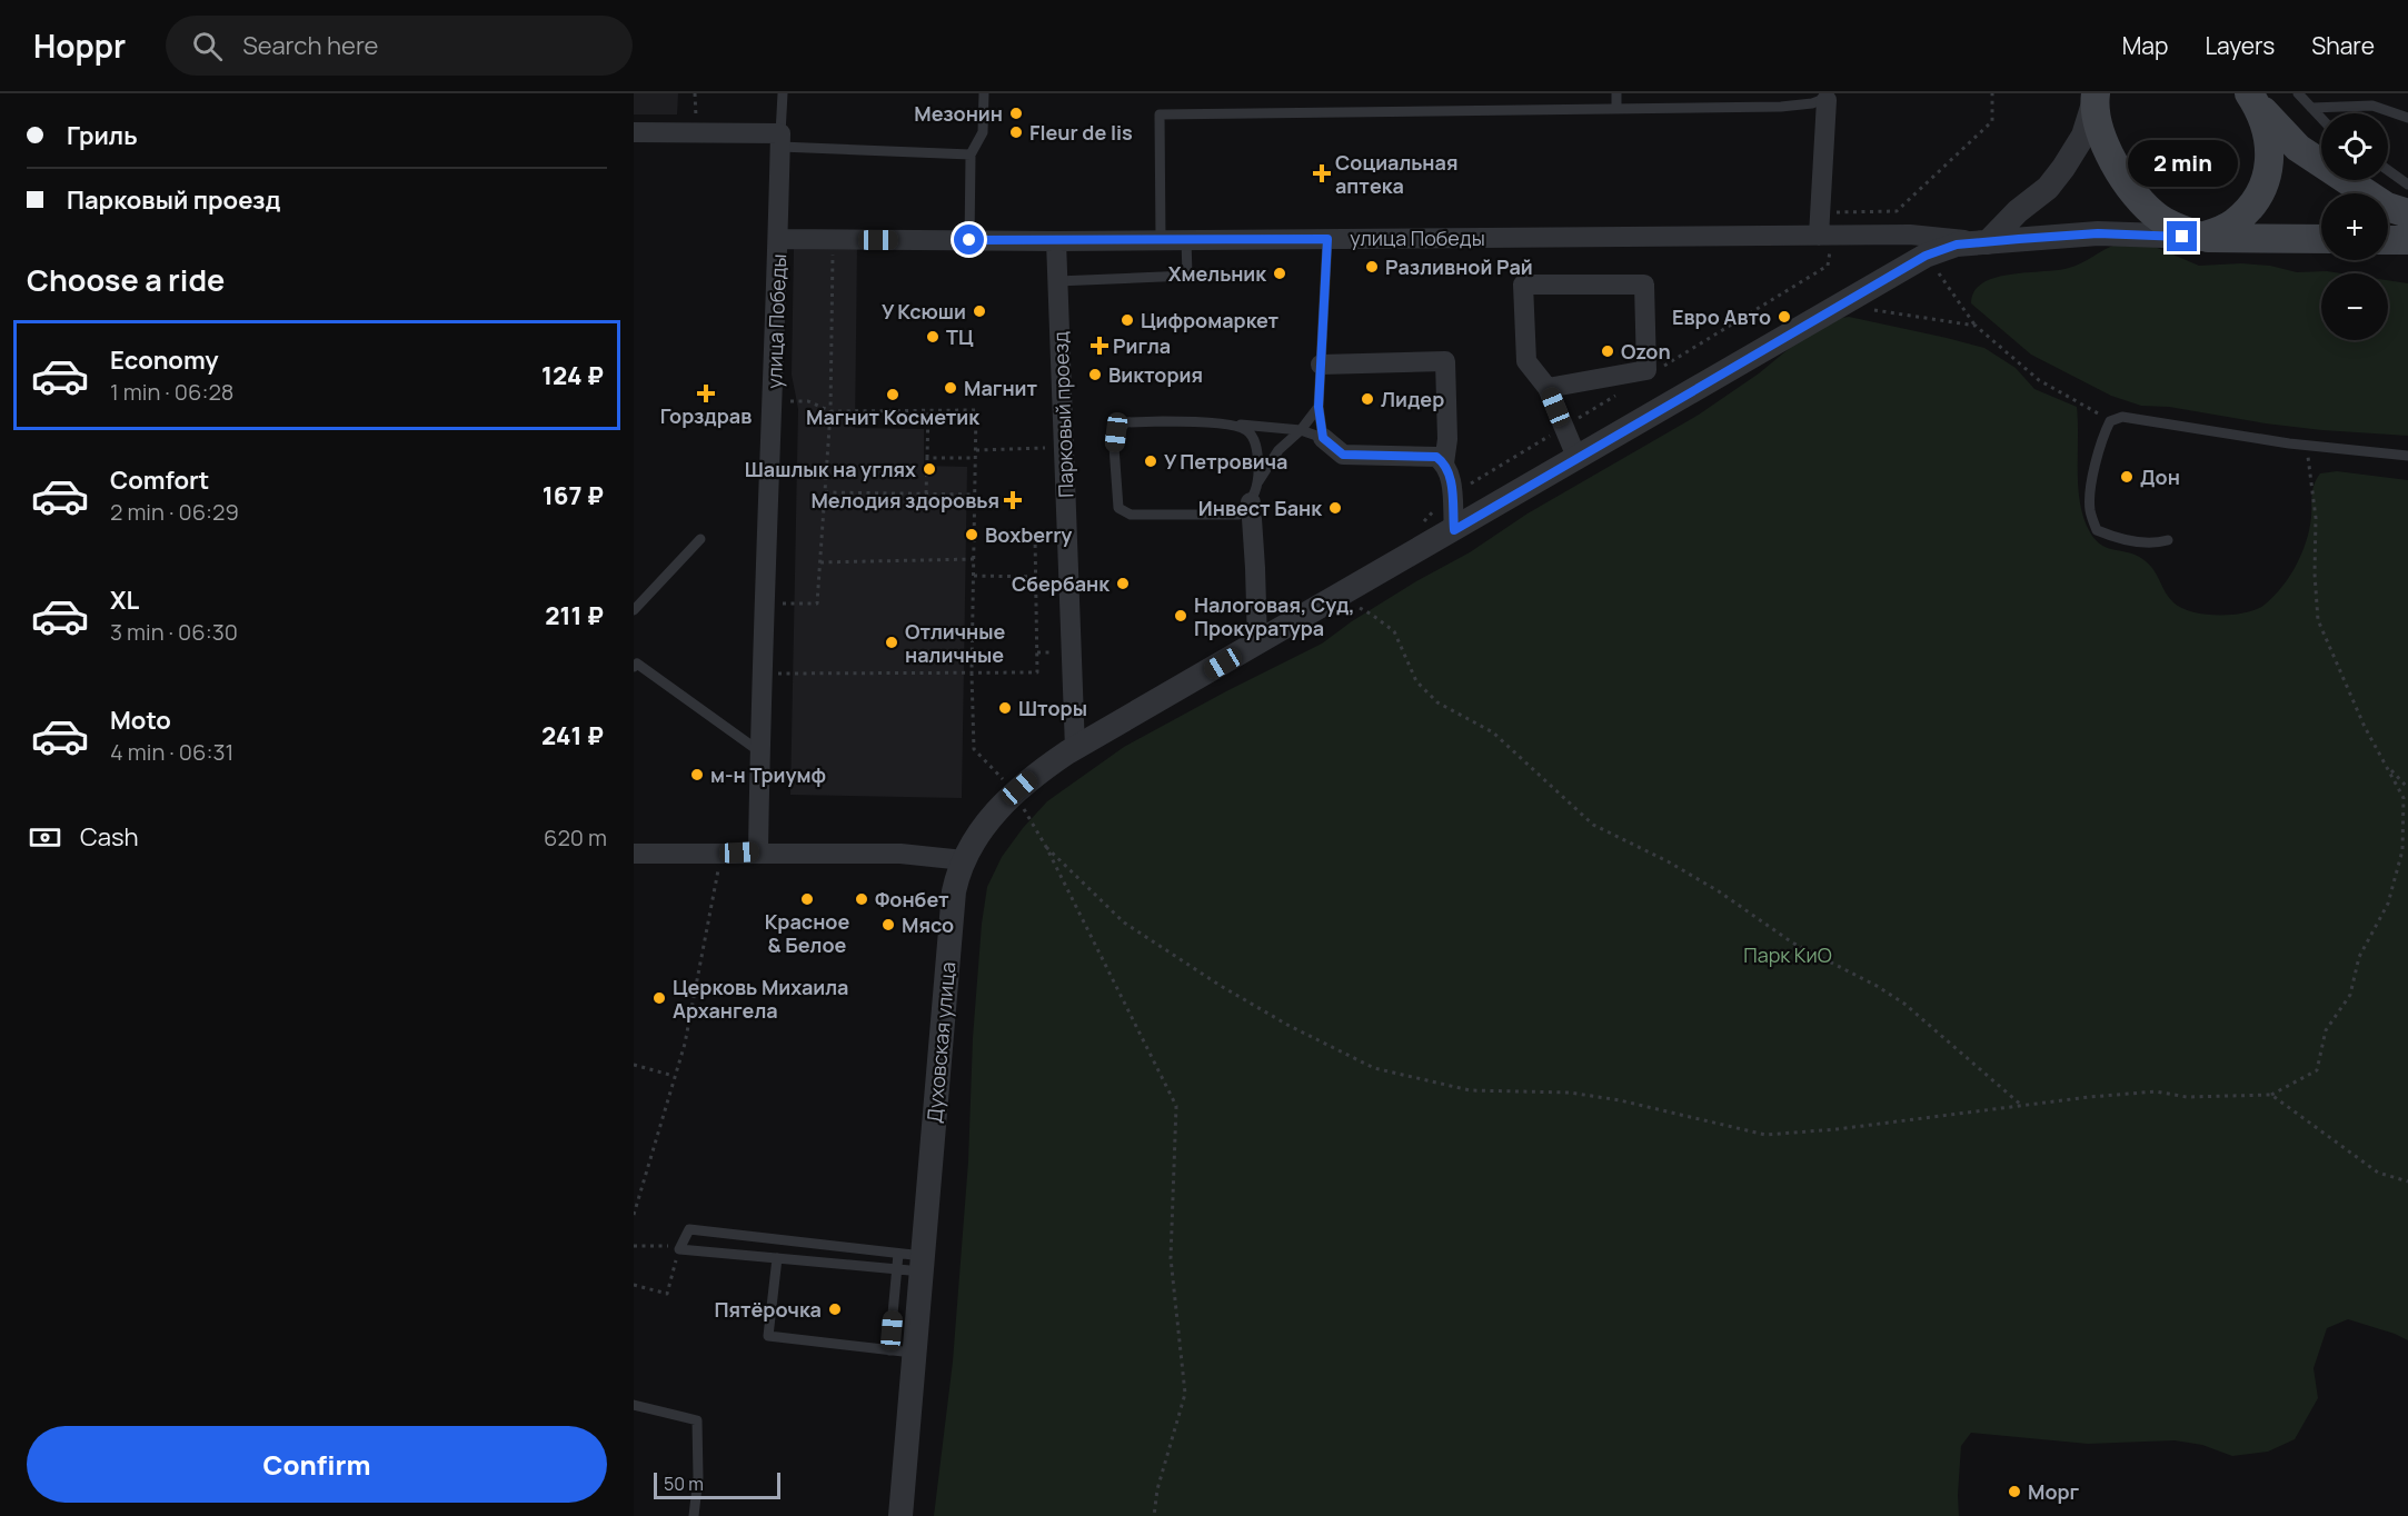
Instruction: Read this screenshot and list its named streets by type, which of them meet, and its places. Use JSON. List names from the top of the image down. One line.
{"streets":{"street":["улица Победы","Парковый проезд","Духовская улица"]},"crossings":[["улица Победы","Парковый проезд"]],"parks":["Парк КиО"],"places":{"other":["Мезонин","Fleur de lis","Разливной Рай","Хмельник","У Ксюши","Евро Авто","Цифромаркет","ТЦ","Ozon","Виктория","Магнит","Магнит Косметик","Лидер","У Петровича","Шашлык на углях","Дон","Инвест Банк","Boxberry","Сбербанк","Налоговая, Суд, Прокуратура","Отличные наличные","Шторы","м-н Триумф","Красное & Белое","Фонбет","Мясо","Церковь Михаила Архангела","Пятёрочка","Морг"],"health":["Социальная аптека","Ригла","Горздрав","Мелодия здоровья"]},"scale_bar":"50 m","page":{"header":"Hoppr","search":"Search here","nav":["Map","Layers","Share"],"banner":["Гриль","Парковый проезд"],"map_buttons":["+","−"],"bubble":"2 min","heading":"Choose a ride","list":[{"name":"Economy","note":"1 min · 06:28","value":"124 ₽"},{"name":"Comfort","note":"2 min · 06:29","value":"167 ₽"},{"name":"XL","note":"3 min · 06:30","value":"211 ₽"},{"name":"Moto","note":"4 min · 06:31","value":"241 ₽"}],"pay":["Cash","620 m"],"buttons":"Confirm","scale":"50 m"}}
